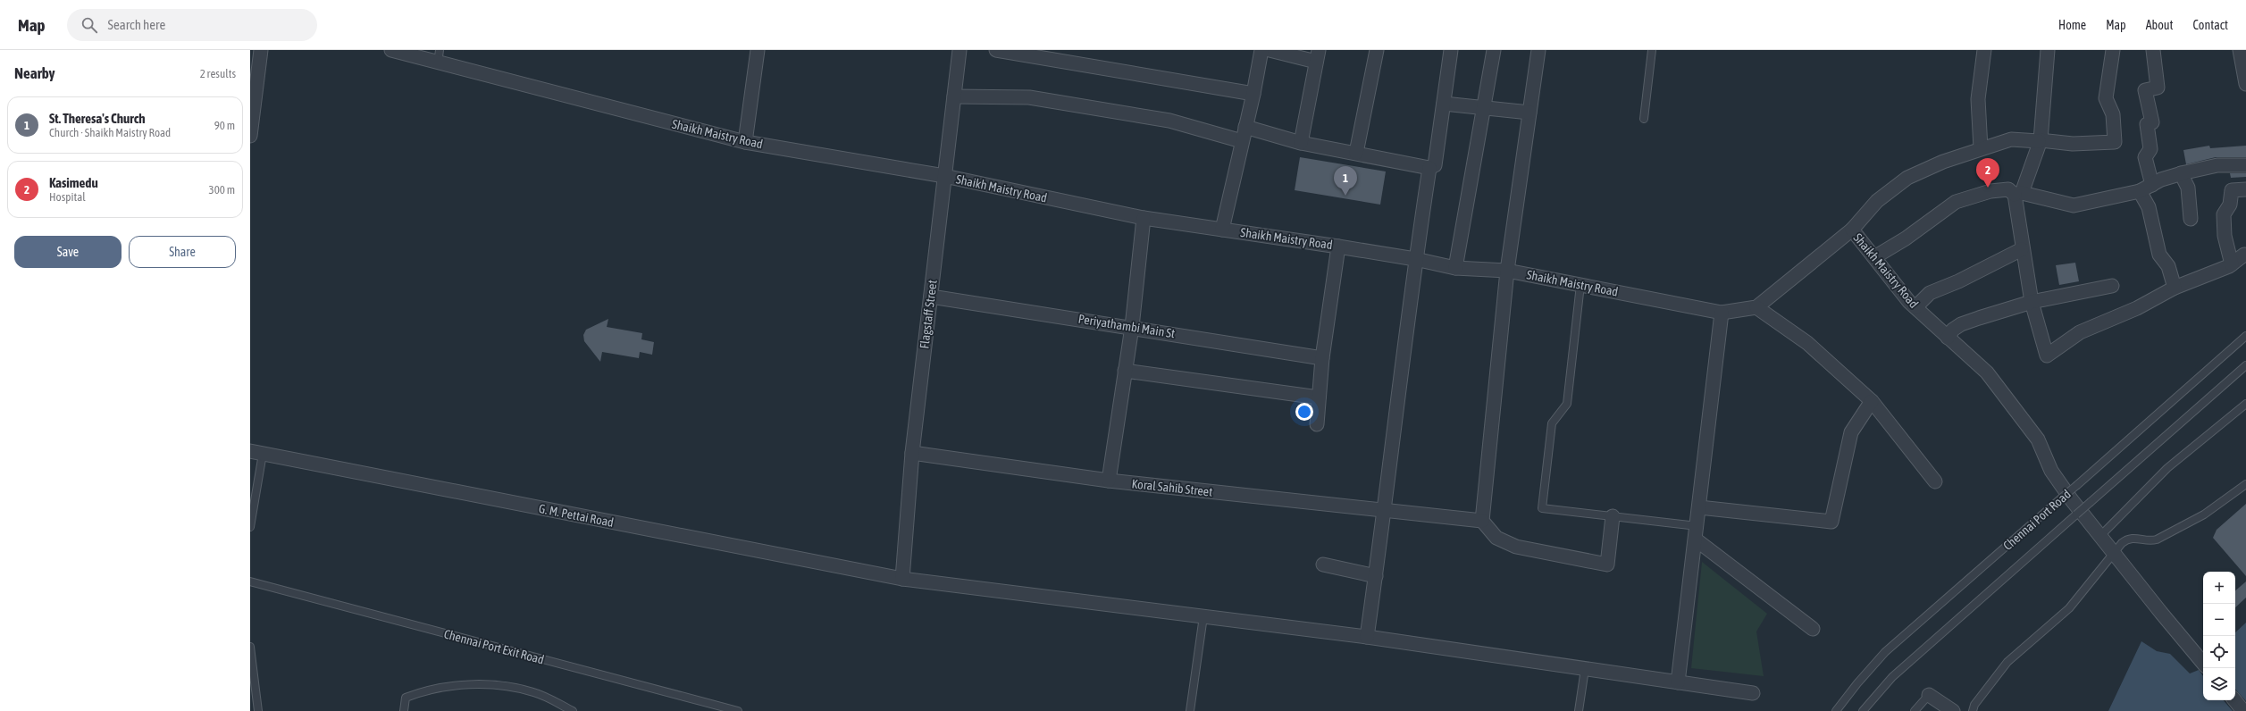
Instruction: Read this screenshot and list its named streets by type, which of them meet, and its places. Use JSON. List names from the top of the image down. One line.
{"streets":{"street":["Shaikh Maistry Road","Flagstaff Street","Periyathambi Main St","Koral Sahib Street","G. M. Pettai Road"],"lane":["Chennai Port Road","Chennai Port Exit Road"]},"crossings":[["Shaikh Maistry Road","Flagstaff Street"],["Flagstaff Street","Periyathambi Main St"],["Flagstaff Street","Koral Sahib Street"],["Flagstaff Street","G. M. Pettai Road"]],"page":{"header":"Map","search":"Search here","nav":["Home","Map","About","Contact"],"heading":["Nearby","2 results"],"list":[{"mark":"1","name":"St. Theresa's Church","note":"Church · Shaikh Maistry Road","value":"90 m"},{"mark":"2","name":"Kasimedu","note":"Hospital","value":"300 m"}],"pins":["2","1"],"buttons":["Save","Share"],"map_buttons":["+","−"]}}
